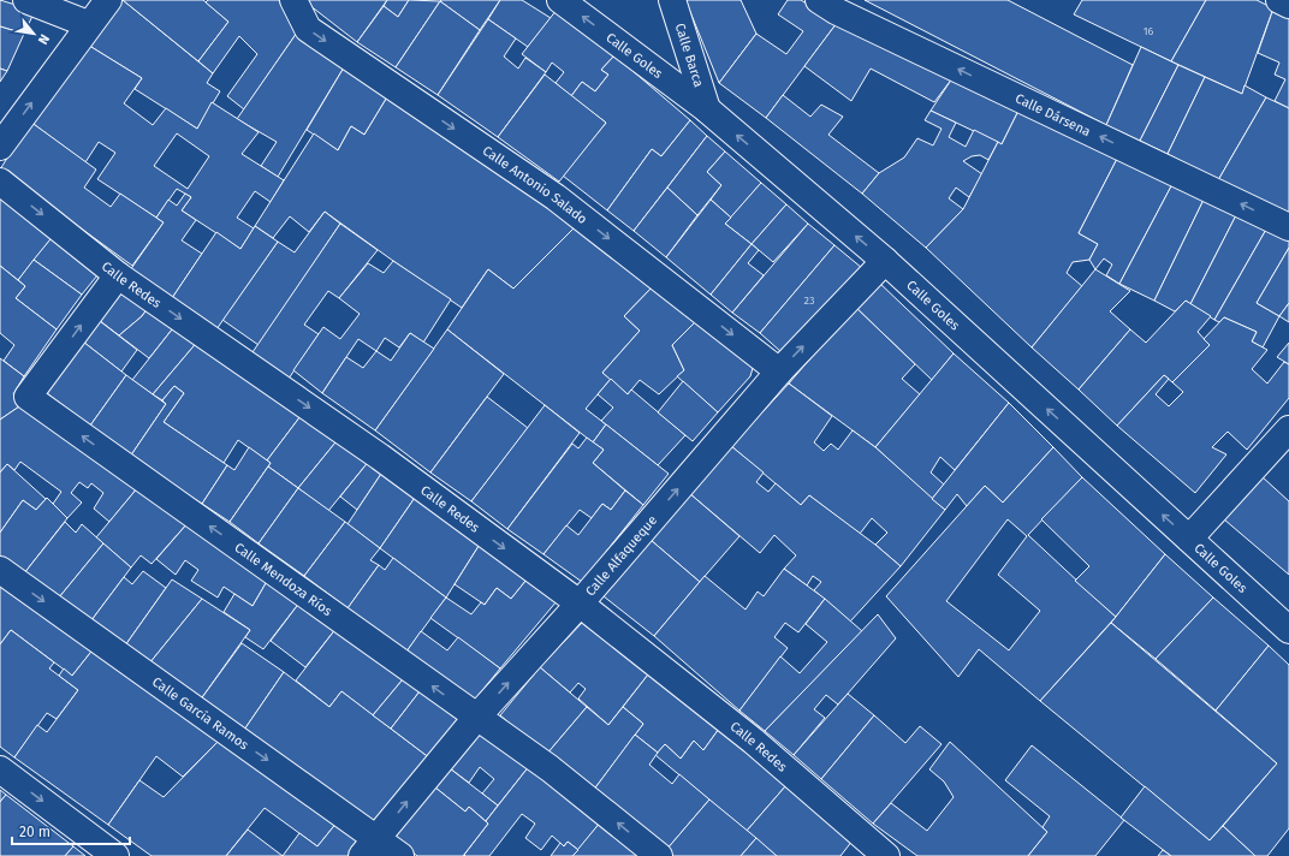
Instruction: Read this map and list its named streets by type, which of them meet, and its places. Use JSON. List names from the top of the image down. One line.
{"streets":{"street":["Calle Barca","Calle Goles","Calle Dársena","Calle Antonio Salado","Calle Redes","Calle Alfaqueque","Calle Mendoza Ríos","Calle García Ramos"]},"crossings":[["Calle Barca","Calle Goles"],["Calle Goles","Calle Alfaqueque"],["Calle Antonio Salado","Calle Alfaqueque"],["Calle Redes","Calle Alfaqueque"],["Calle Redes","Calle Mendoza Ríos"],["Calle Alfaqueque","Calle Mendoza Ríos"],["Calle Alfaqueque","Calle García Ramos"]],"one_way":["Calle Goles","Calle Dársena","Calle Antonio Salado","Calle Redes","Calle Alfaqueque","Calle Mendoza Ríos"],"house_numbers":["16","23"],"scale_bar":"20 m","north":"bottom right"}
